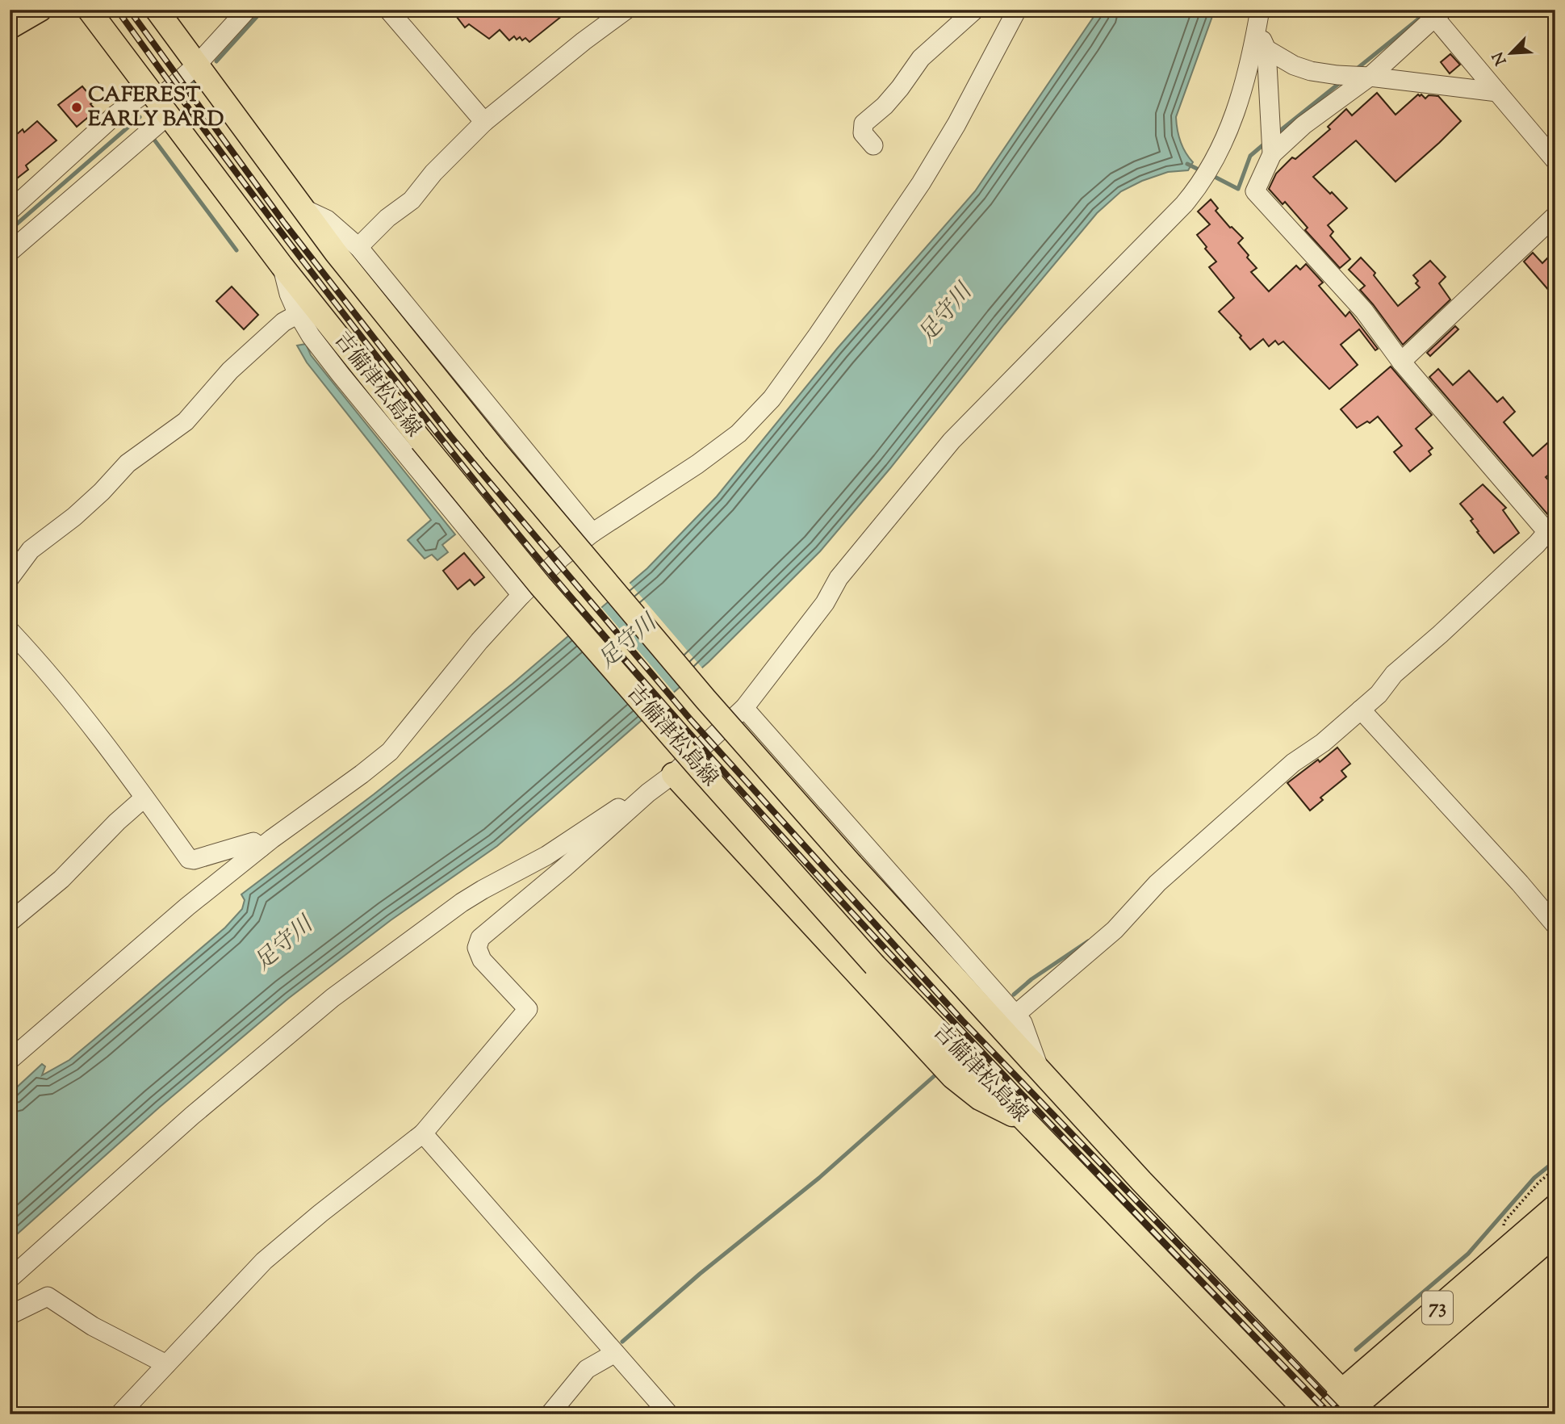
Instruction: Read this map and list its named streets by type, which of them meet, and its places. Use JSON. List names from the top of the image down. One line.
{"streets":{"main road":["吉備津松島線","73"]},"crossings":[["吉備津松島線","73"]],"water":["足守川"],"places":["CAFEREST EARLY BARD"],"north":"bottom left"}
